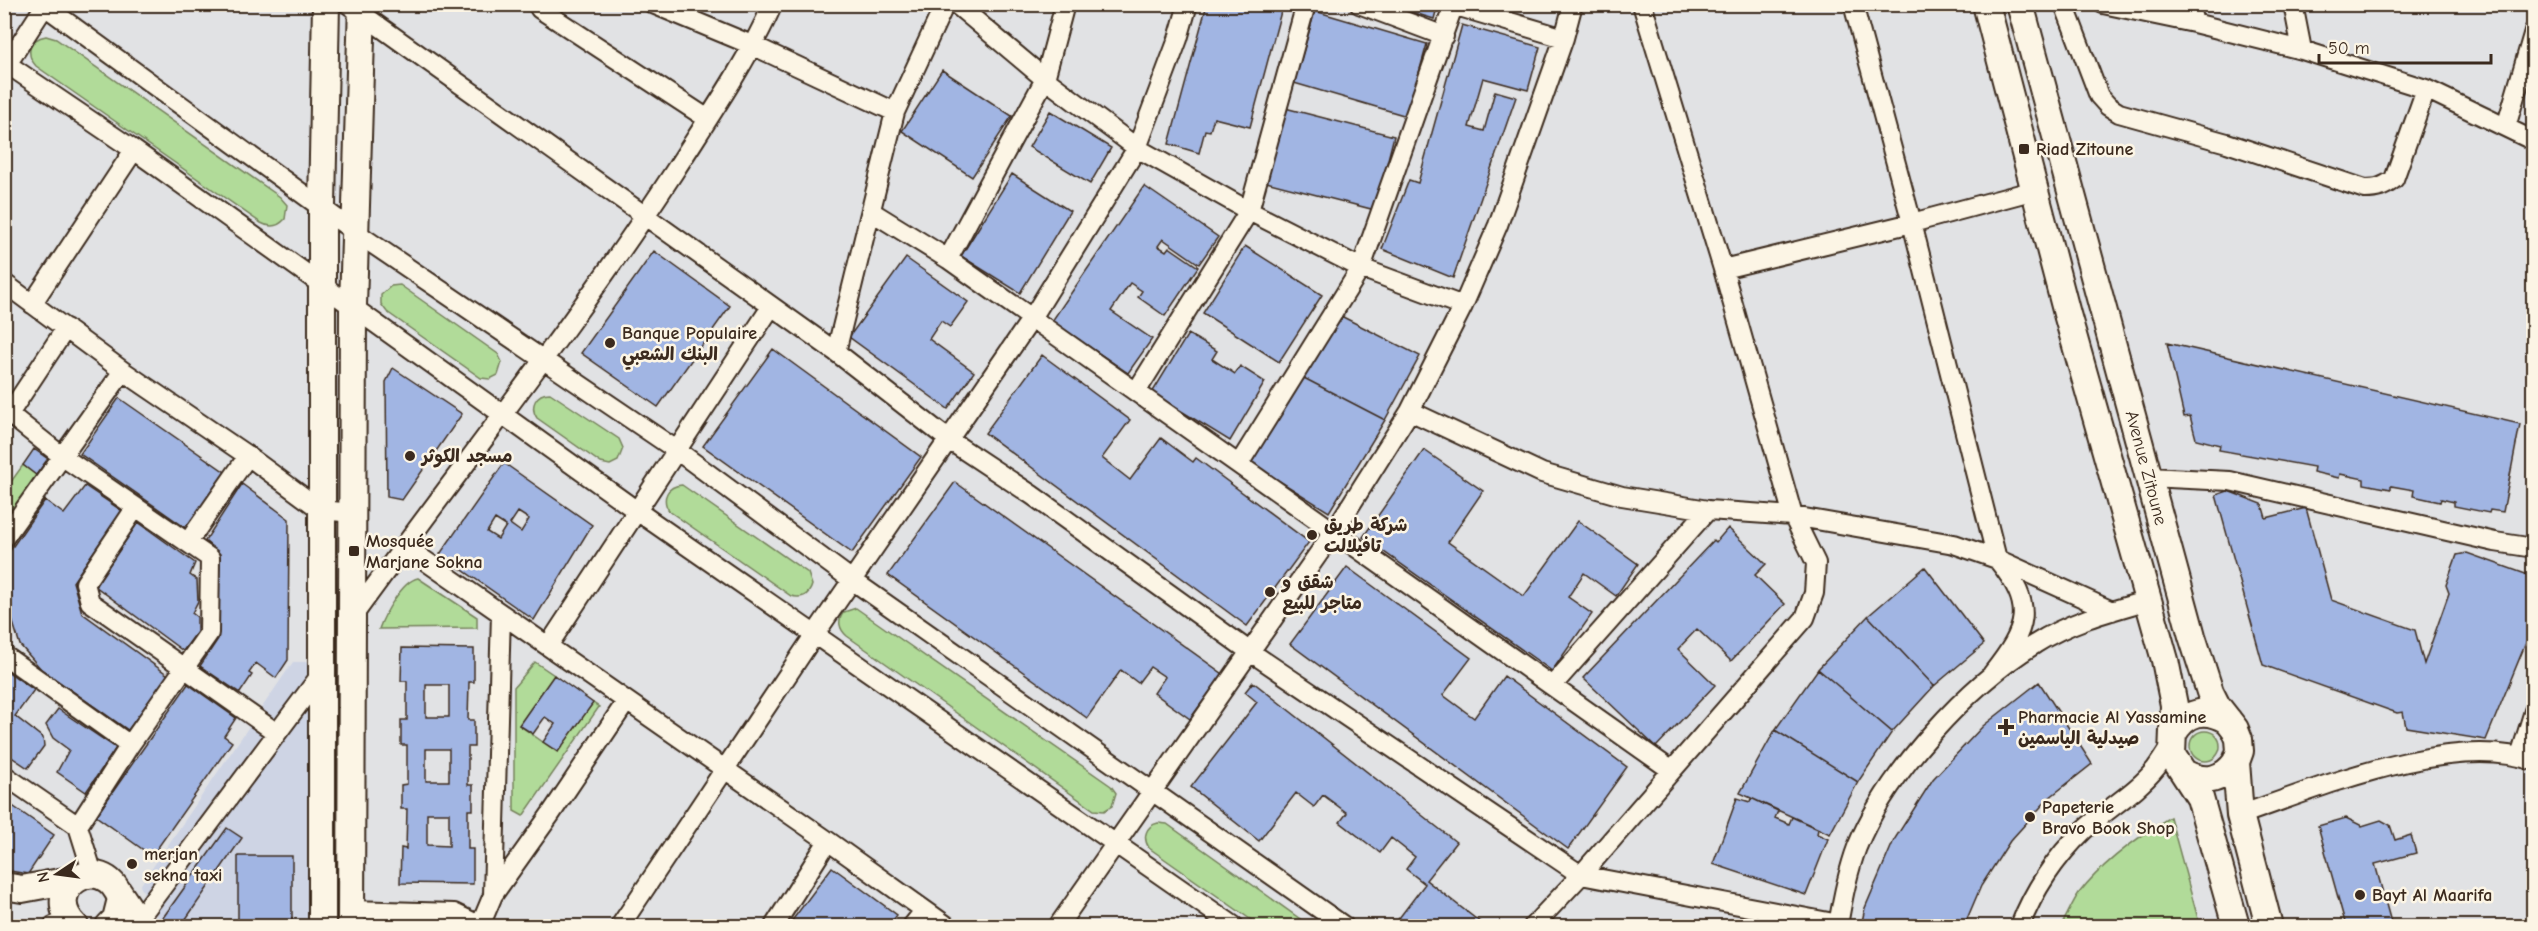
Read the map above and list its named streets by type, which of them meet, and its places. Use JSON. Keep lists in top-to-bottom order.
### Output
{
  "streets": {
    "street": ["Avenue Zitoune"]
  },
  "places": {
    "transit": ["Riad Zitoune", "Mosquée Marjane Sokna"],
    "other": [
      "Banque Populaire البنك الشعبي",
      "مسجد الكوثر",
      "شركة طريق تافيلالت",
      "شقق و متاجر للبيع",
      "Papeterie Bravo Book Shop",
      "merjan sekna taxi",
      "Bayt Al Maarifa"
    ],
    "health": ["Pharmacie Al Yassamine صيدلية الياسمين"]
  },
  "scale_bar": "50 m",
  "north": "left"
}
